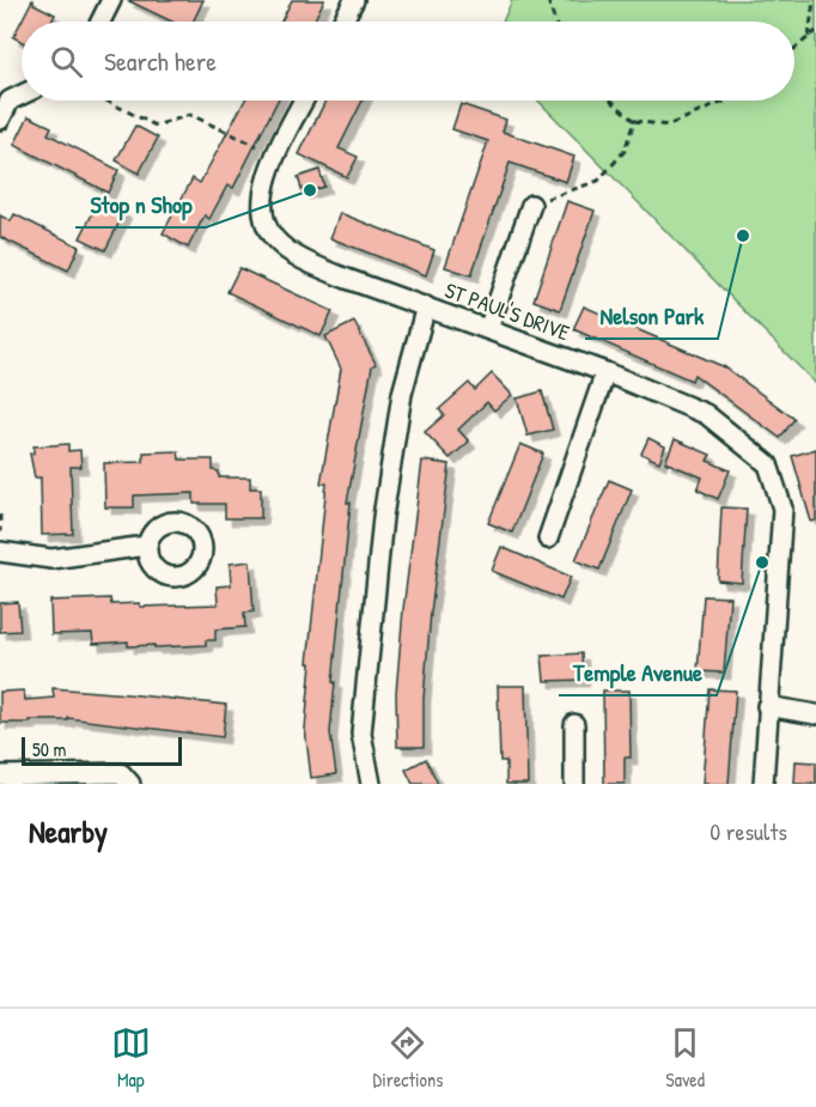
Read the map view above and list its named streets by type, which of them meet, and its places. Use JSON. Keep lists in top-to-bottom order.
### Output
{
  "streets": {
    "street": ["ST PAUL'S DRIVE"]
  },
  "places": ["Stop n Shop", "Nelson Park", "Temple Avenue"],
  "scale_bar": "50 m",
  "page": {
    "search": "Search here",
    "scale": "50 m",
    "heading": ["Nearby", "0 results"],
    "nav": ["Map", "Directions", "Saved"]
  }
}
